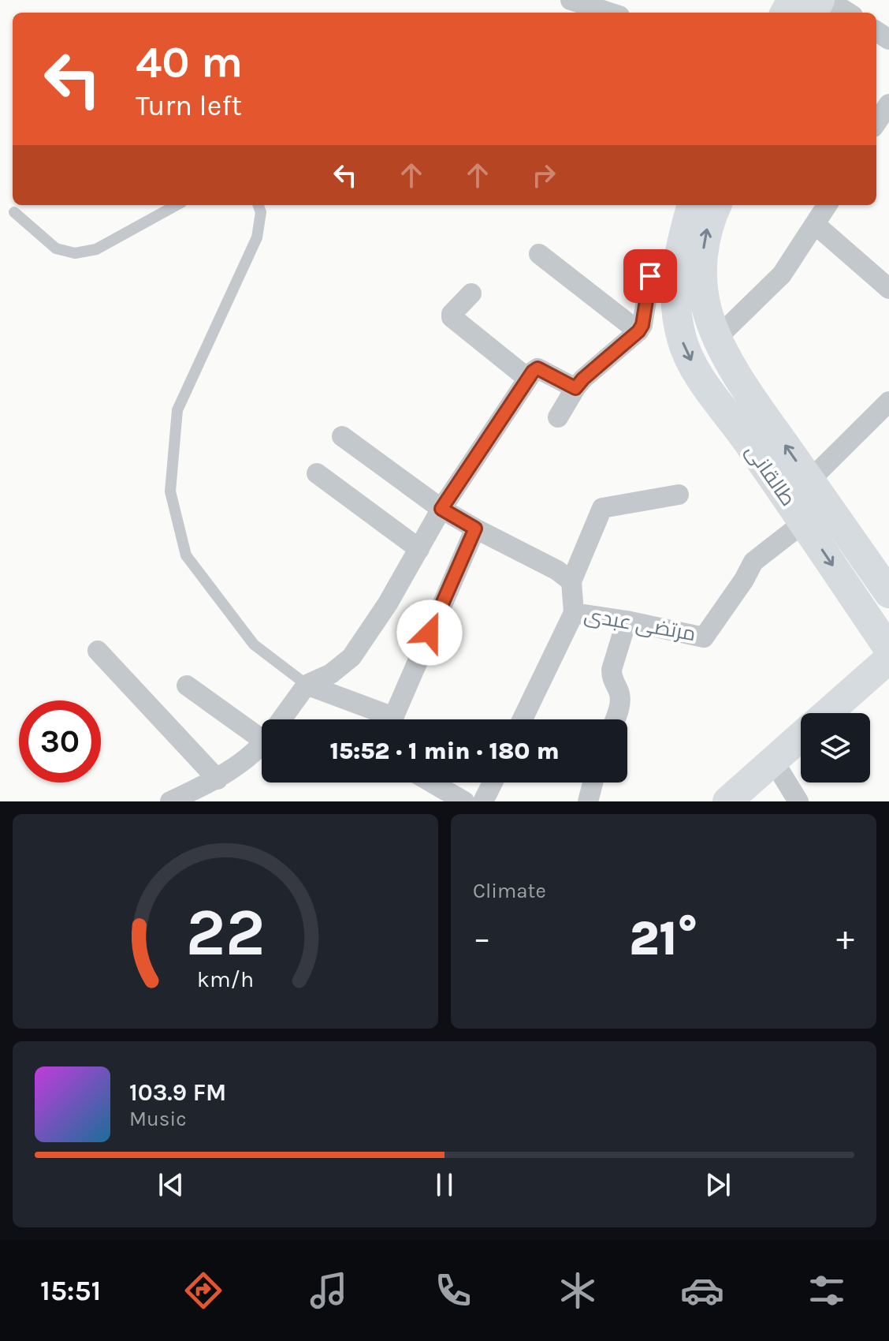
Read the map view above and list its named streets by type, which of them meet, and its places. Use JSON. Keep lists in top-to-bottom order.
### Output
{
  "streets": {
    "main road": ["طالقانی"],
    "street": ["مرتضی عبدی"]
  },
  "crossings": [
    ["طالقانی", "مرتضی عبدی"]
  ],
  "page": {
    "turn": ["40 m", "Turn left"],
    "limit": "30",
    "trip": "15:52 · 1 min · 180 m",
    "tile": "Climate",
    "heat": ["−", "21°", "+"],
    "song": ["103.9 FM", "Music"],
    "tabs": "15:51",
    "gauge": ["22", "km/h"]
  }
}
